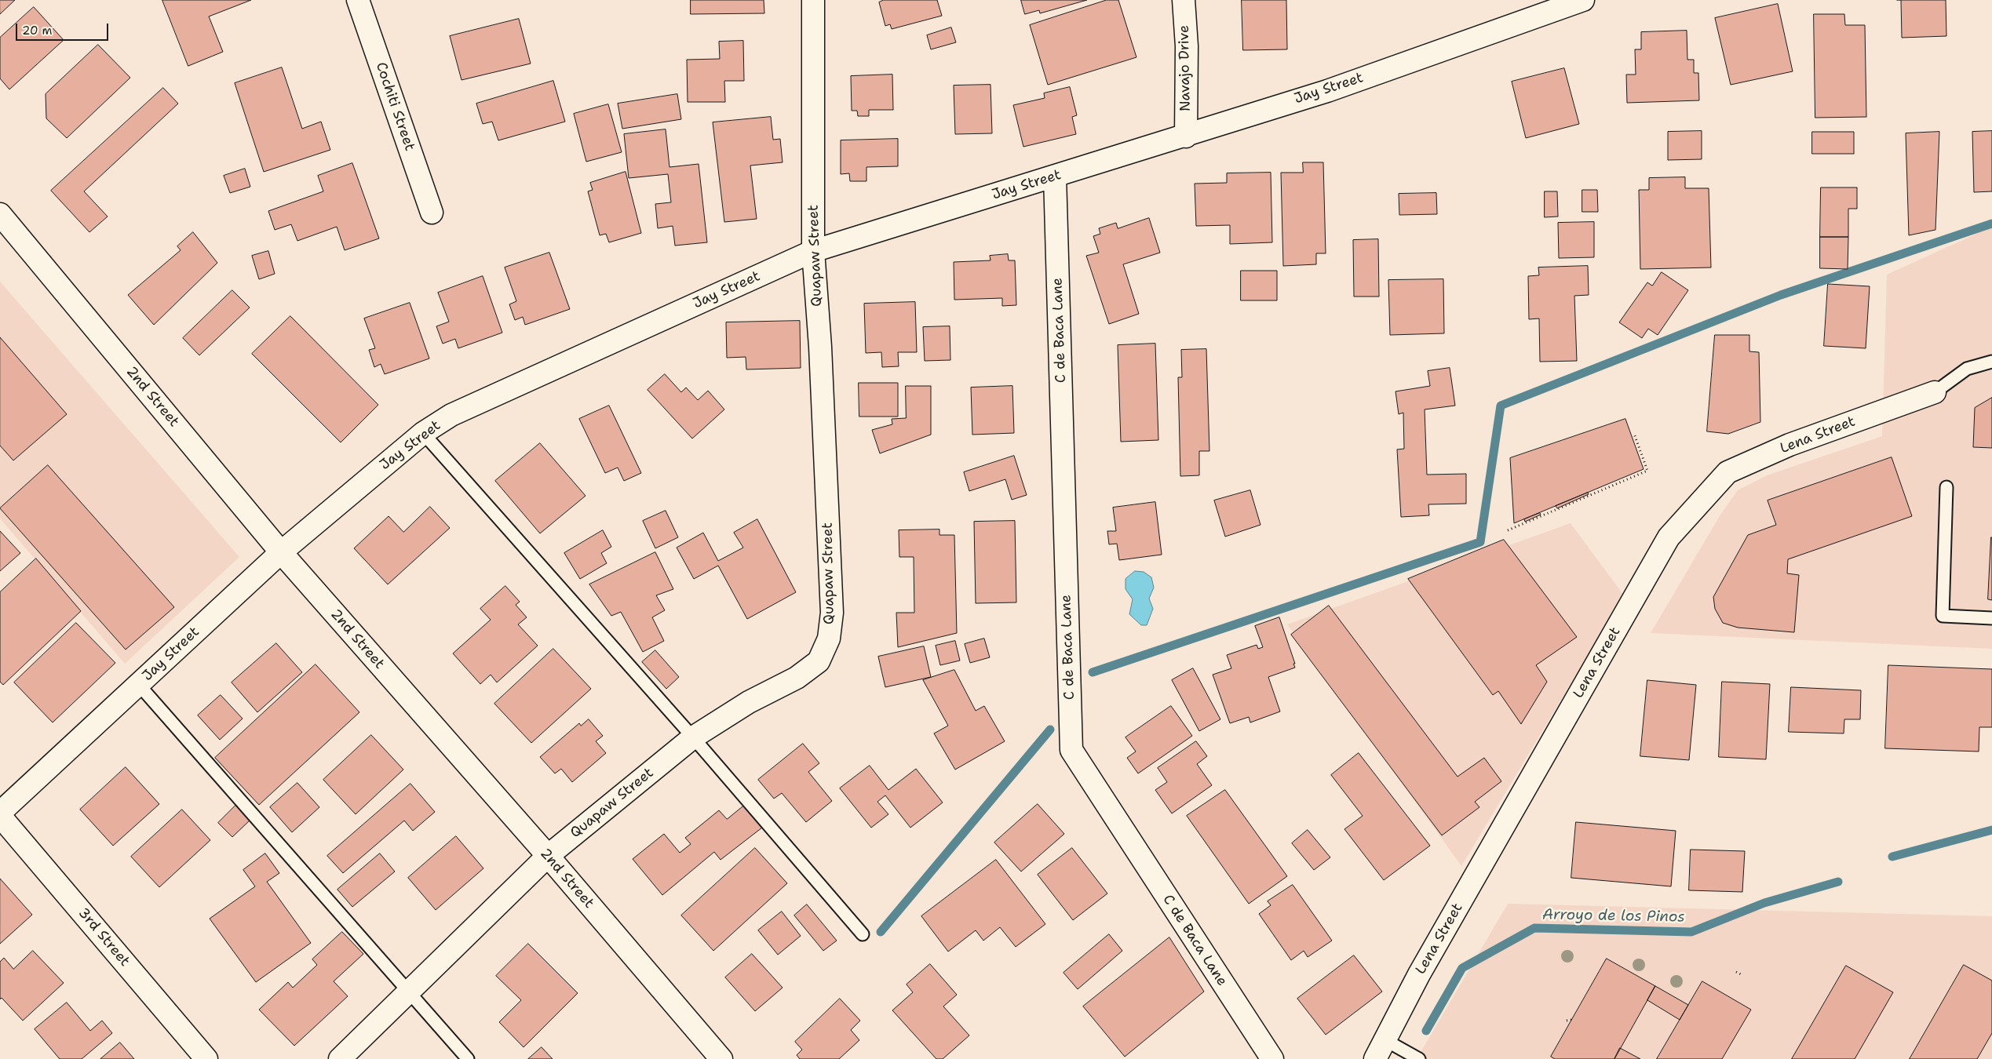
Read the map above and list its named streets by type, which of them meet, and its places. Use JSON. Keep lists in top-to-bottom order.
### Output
{
  "streets": {
    "street": [
      "Navajo Drive",
      "Jay Street",
      "Cochiti Street",
      "Quapaw Street",
      "C de Baca Lane",
      "2nd Street",
      "Lena Street",
      "3rd Street"
    ]
  },
  "crossings": [
    ["Navajo Drive", "Jay Street"],
    ["Jay Street", "Quapaw Street"],
    ["Jay Street", "C de Baca Lane"],
    ["Jay Street", "2nd Street"],
    ["Jay Street", "3rd Street"],
    ["Quapaw Street", "2nd Street"]
  ],
  "water": ["Arroyo de los Pinos"],
  "scale_bar": "20 m"
}
